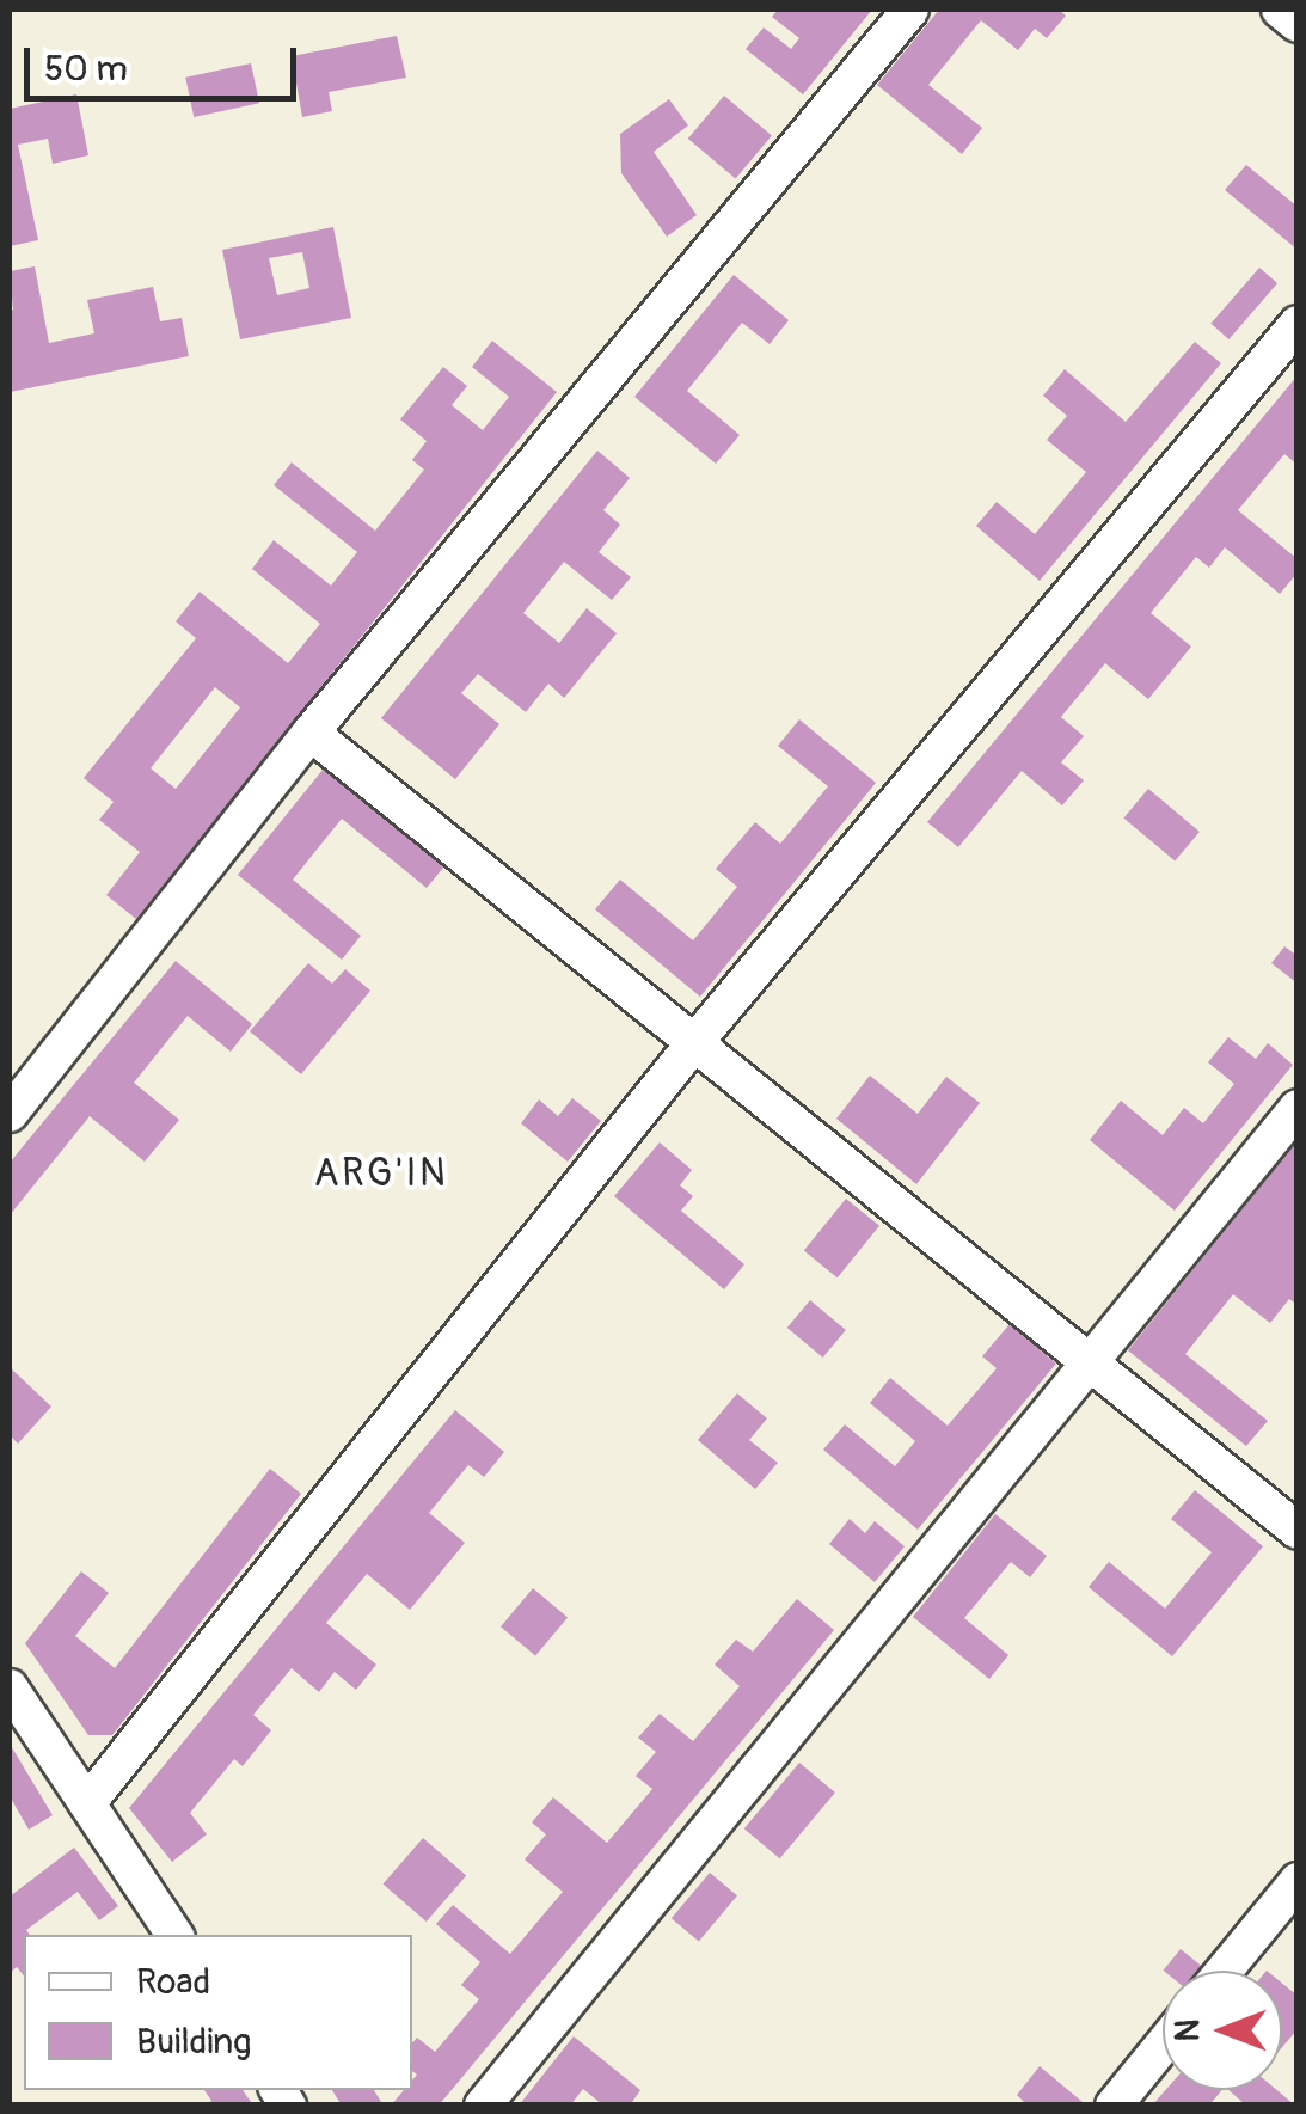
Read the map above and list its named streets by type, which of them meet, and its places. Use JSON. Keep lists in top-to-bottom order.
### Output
{
  "districts": ["ARG'IN"],
  "legend": ["Road", "Building"],
  "scale_bar": "50 m",
  "north": "left"
}
